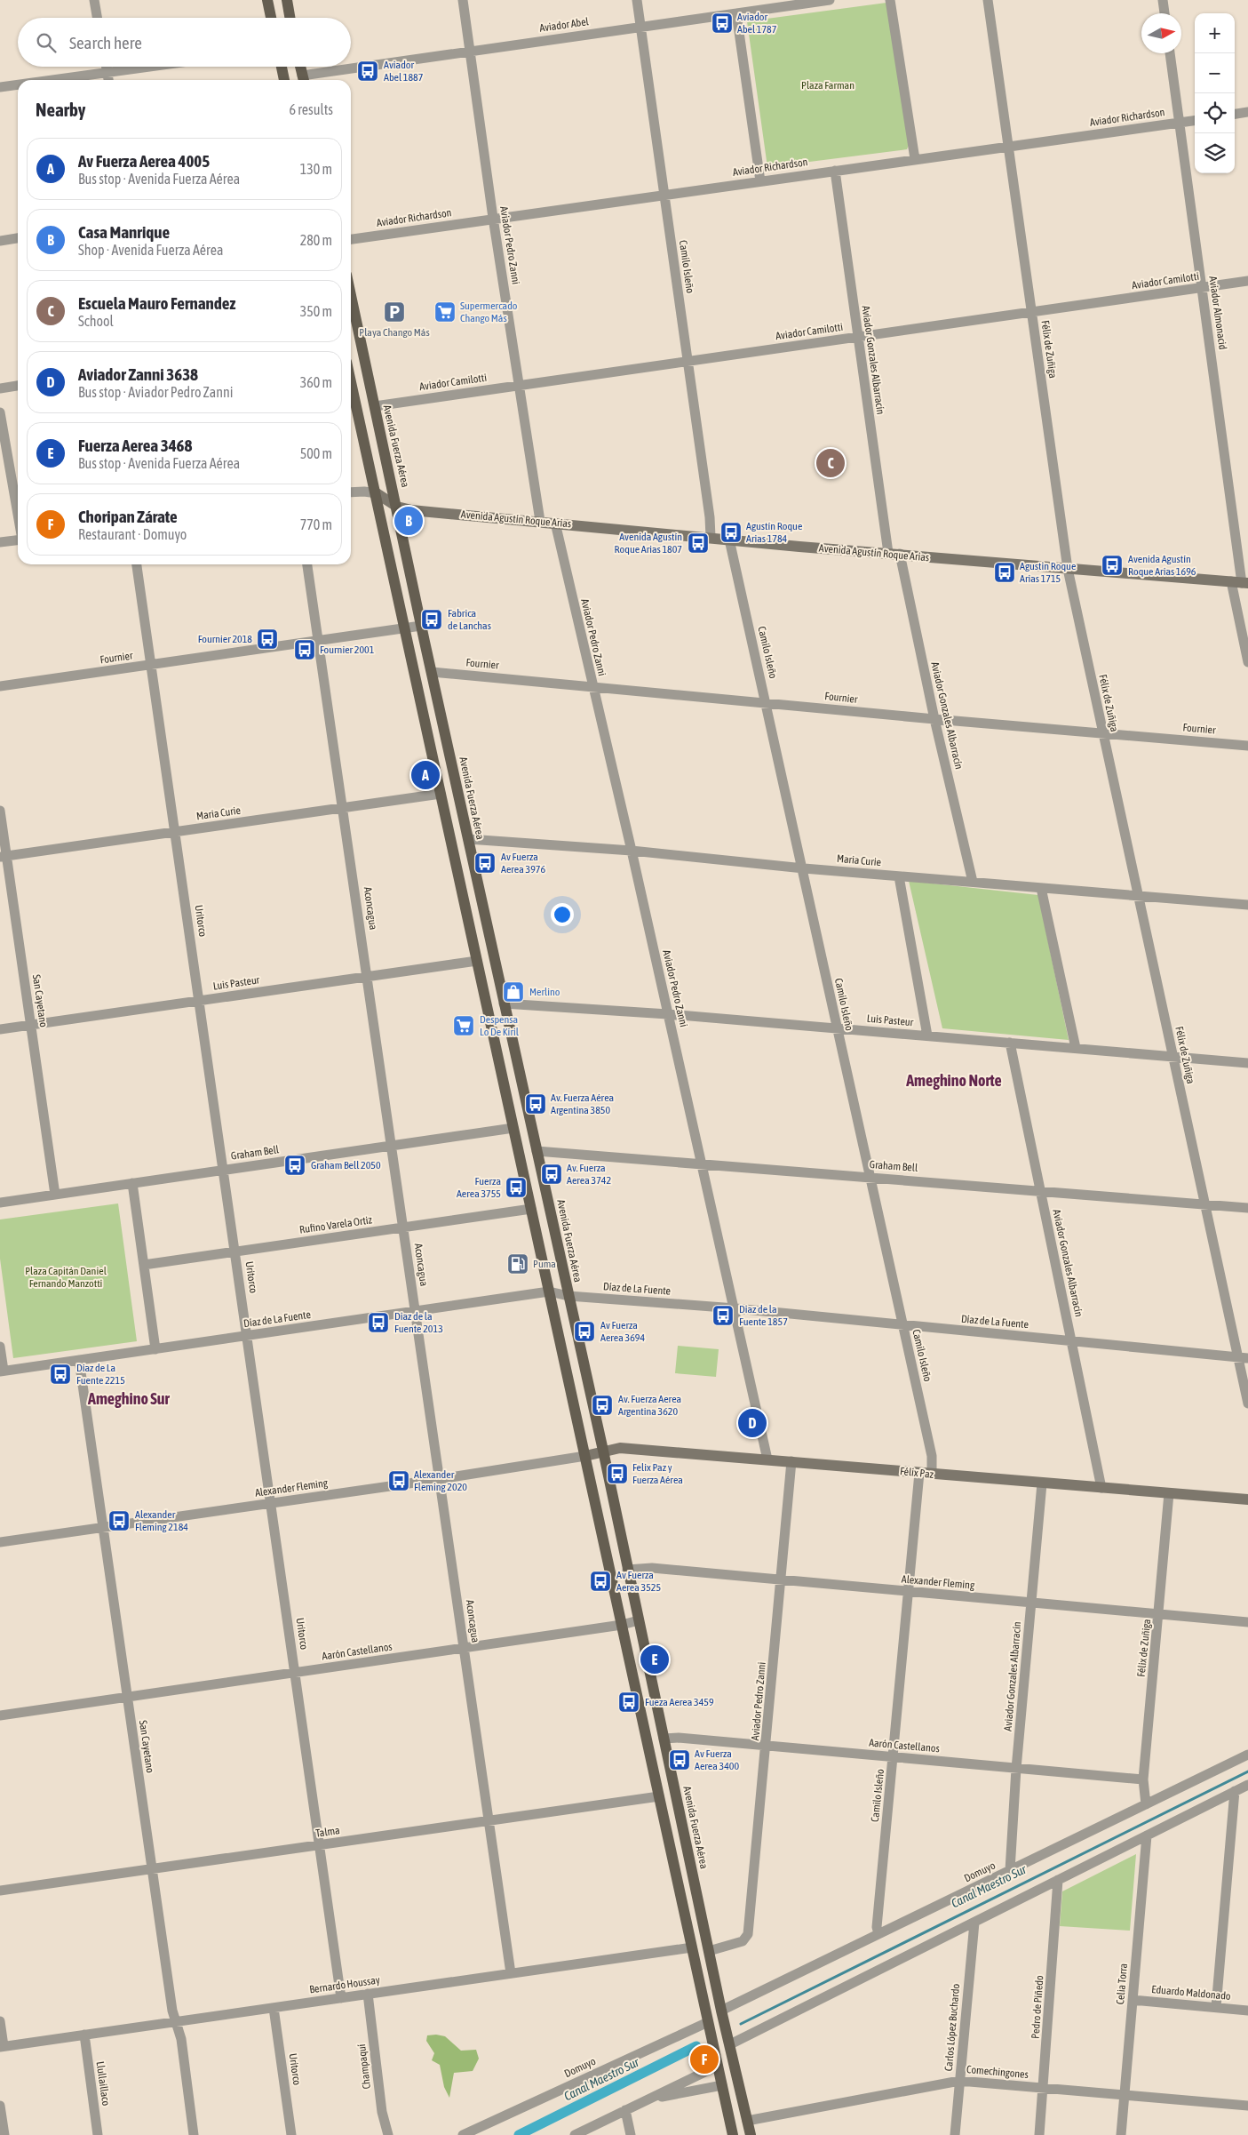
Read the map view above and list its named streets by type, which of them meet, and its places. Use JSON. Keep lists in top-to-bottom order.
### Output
{
  "streets": {
    "main road": ["Avenida Fuerza Aérea", "Avenida Agustín Roque Arias", "Félix Paz"],
    "street": [
      "Aviador Abel",
      "Aviador Richardson",
      "Aviador Pedro Zanni",
      "Camilo Isleño",
      "Aviador Camilotti",
      "Aviador Almonacid",
      "Félix de Zuñiga",
      "Aviador Gonzales Albarracín",
      "Fournier",
      "Maria Curie",
      "Aconcagua",
      "Uritorco",
      "Luis Pasteur",
      "San Cayetano",
      "Graham Bell",
      "Rufino Varela Ortiz",
      "Díaz de La Fuente",
      "Alexander Fleming",
      "Aarón Castellanos",
      "Talma",
      "Domuyo",
      "Celia Torra",
      "Bernardo Houssay",
      "Eduardo Maldonado",
      "Pedro de Piñedo",
      "Carlos López Buchardo",
      "Champaquí",
      "Comechingones",
      "Llullaillaco"
    ]
  },
  "crossings": [
    ["Aviador Abel", "Aviador Pedro Zanni"],
    ["Aviador Abel", "Camilo Isleño"],
    ["Aviador Richardson", "Aviador Pedro Zanni"],
    ["Aviador Richardson", "Camilo Isleño"],
    ["Aviador Richardson", "Aviador Almonacid"],
    ["Aviador Richardson", "Félix de Zuñiga"],
    ["Aviador Richardson", "Aviador Gonzales Albarracín"],
    ["Aviador Pedro Zanni", "Aviador Camilotti"],
    ["Aviador Pedro Zanni", "Avenida Fuerza Aérea"],
    ["Aviador Pedro Zanni", "Avenida Agustín Roque Arias"],
    ["Aviador Pedro Zanni", "Fournier"],
    ["Aviador Pedro Zanni", "Maria Curie"],
    ["Aviador Pedro Zanni", "Luis Pasteur"],
    ["Aviador Pedro Zanni", "Graham Bell"],
    ["Aviador Pedro Zanni", "Díaz de La Fuente"],
    ["Aviador Pedro Zanni", "Félix Paz"],
    ["Aviador Pedro Zanni", "Alexander Fleming"],
    ["Aviador Pedro Zanni", "Aarón Castellanos"],
    ["Camilo Isleño", "Aviador Camilotti"],
    ["Camilo Isleño", "Avenida Agustín Roque Arias"],
    ["Camilo Isleño", "Fournier"],
    ["Camilo Isleño", "Maria Curie"],
    ["Camilo Isleño", "Luis Pasteur"],
    ["Camilo Isleño", "Graham Bell"],
    ["Camilo Isleño", "Díaz de La Fuente"],
    ["Camilo Isleño", "Félix Paz"],
    ["Camilo Isleño", "Alexander Fleming"],
    ["Camilo Isleño", "Aarón Castellanos"],
    ["Camilo Isleño", "Domuyo"],
    ["Aviador Camilotti", "Aviador Almonacid"],
    ["Aviador Camilotti", "Félix de Zuñiga"],
    ["Aviador Camilotti", "Aviador Gonzales Albarracín"],
    ["Aviador Camilotti", "Avenida Fuerza Aérea"],
    ["Aviador Almonacid", "Avenida Agustín Roque Arias"],
    ["Félix de Zuñiga", "Avenida Agustín Roque Arias"],
    ["Félix de Zuñiga", "Fournier"],
    ["Félix de Zuñiga", "Maria Curie"],
    ["Félix de Zuñiga", "Luis Pasteur"],
    ["Félix de Zuñiga", "Graham Bell"],
    ["Félix de Zuñiga", "Díaz de La Fuente"],
    ["Félix de Zuñiga", "Félix Paz"],
    ["Félix de Zuñiga", "Alexander Fleming"],
    ["Félix de Zuñiga", "Aarón Castellanos"],
    ["Félix de Zuñiga", "Domuyo"],
    ["Aviador Gonzales Albarracín", "Avenida Agustín Roque Arias"],
    ["Aviador Gonzales Albarracín", "Fournier"],
    ["Aviador Gonzales Albarracín", "Maria Curie"],
    ["Aviador Gonzales Albarracín", "Luis Pasteur"],
    ["Aviador Gonzales Albarracín", "Graham Bell"],
    ["Aviador Gonzales Albarracín", "Díaz de La Fuente"],
    ["Aviador Gonzales Albarracín", "Félix Paz"],
    ["Aviador Gonzales Albarracín", "Alexander Fleming"],
    ["Aviador Gonzales Albarracín", "Aarón Castellanos"],
    ["Aviador Gonzales Albarracín", "Domuyo"],
    ["Avenida Fuerza Aérea", "Avenida Agustín Roque Arias"],
    ["Avenida Fuerza Aérea", "Fournier"],
    ["Avenida Fuerza Aérea", "Maria Curie"],
    ["Avenida Fuerza Aérea", "Luis Pasteur"],
    ["Avenida Fuerza Aérea", "Graham Bell"],
    ["Avenida Fuerza Aérea", "Díaz de La Fuente"],
    ["Avenida Fuerza Aérea", "Félix Paz"],
    ["Avenida Fuerza Aérea", "Alexander Fleming"],
    ["Avenida Fuerza Aérea", "Aarón Castellanos"],
    ["Avenida Fuerza Aérea", "Domuyo"],
    ["Avenida Fuerza Aérea", "Comechingones"],
    ["Fournier", "Aconcagua"],
    ["Fournier", "Uritorco"],
    ["Maria Curie", "Aconcagua"],
    ["Maria Curie", "Uritorco"],
    ["Maria Curie", "San Cayetano"],
    ["Aconcagua", "Luis Pasteur"],
    ["Aconcagua", "Graham Bell"],
    ["Aconcagua", "Rufino Varela Ortiz"],
    ["Aconcagua", "Díaz de La Fuente"],
    ["Aconcagua", "Alexander Fleming"],
    ["Aconcagua", "Aarón Castellanos"],
    ["Aconcagua", "Talma"],
    ["Aconcagua", "Bernardo Houssay"],
    ["Uritorco", "Luis Pasteur"],
    ["Uritorco", "Graham Bell"],
    ["Uritorco", "Rufino Varela Ortiz"],
    ["Uritorco", "Díaz de La Fuente"],
    ["Uritorco", "Alexander Fleming"],
    ["Uritorco", "Aarón Castellanos"],
    ["Uritorco", "Talma"],
    ["Uritorco", "Bernardo Houssay"],
    ["Luis Pasteur", "San Cayetano"],
    ["San Cayetano", "Graham Bell"],
    ["San Cayetano", "Díaz de La Fuente"],
    ["San Cayetano", "Alexander Fleming"],
    ["San Cayetano", "Aarón Castellanos"],
    ["San Cayetano", "Talma"],
    ["San Cayetano", "Bernardo Houssay"],
    ["Félix Paz", "Alexander Fleming"],
    ["Celia Torra", "Eduardo Maldonado"],
    ["Celia Torra", "Comechingones"],
    ["Bernardo Houssay", "Champaquí"],
    ["Bernardo Houssay", "Llullaillaco"],
    ["Pedro de Piñedo", "Comechingones"],
    ["Carlos López Buchardo", "Comechingones"]
  ],
  "districts": ["Ameghino Norte", "Ameghino Sur"],
  "water": ["Canal Maestro Sur"],
  "parks": ["Plaza Farman", "Plaza Capitán Daniel Fernando Manzotti"],
  "places": {
    "bus stop": [
      "Aviador Abel 1787",
      "Aviador Abel 1887",
      "Agustín Roque Arias 1784",
      "Avenida Agustín Roque Arias 1807",
      "Avenida Agustín Roque Arias 1696",
      "Agustin Roque Arias 1715",
      "Fabrica de Lanchas",
      "Fournier 2018",
      "Fournier 2001",
      "Av Fuerza Aerea 3976",
      "Av. Fuerza Aérea Argentina 3850",
      "Graham Bell 2050",
      "Av. Fuerza Aerea 3742",
      "Fuerza Aerea 3755",
      "Diaz de la Fuente 1857",
      "Diaz de la Fuente 2013",
      "Av Fuerza Aerea 3694",
      "Díaz de La Fuente 2215",
      "Av. Fuerza Aerea Argentina 3620",
      "Felix Paz y Fuerza Aérea",
      "Alexander Fleming 2020",
      "Alexander Fleming 2184",
      "Av Fuerza Aerea 3525",
      "Fueza Aerea 3459",
      "Av Fuerza Aerea 3400"
    ],
    "parking": ["Playa Chango Más"],
    "supermarket": ["Supermercado Chango Más", "Despensa Lo De Kiril"],
    "shop": ["Merlino"],
    "fuel station": ["Puma"]
  },
  "north": "right",
  "page": {
    "map_buttons": ["+", "−"],
    "search": "Search here",
    "heading": ["Nearby", "6 results"],
    "list": [
      {
        "mark": "A",
        "name": "Av Fuerza Aerea 4005",
        "note": "Bus stop · Avenida Fuerza Aérea",
        "value": "130 m"
      },
      {
        "mark": "B",
        "name": "Casa Manrique",
        "note": "Shop · Avenida Fuerza Aérea",
        "value": "280 m"
      },
      {
        "mark": "C",
        "name": "Escuela Mauro Fernandez",
        "note": "School",
        "value": "350 m"
      },
      {
        "mark": "D",
        "name": "Aviador Zanni 3638",
        "note": "Bus stop · Aviador Pedro Zanni",
        "value": "360 m"
      },
      {
        "mark": "E",
        "name": "Fuerza Aerea 3468",
        "note": "Bus stop · Avenida Fuerza Aérea",
        "value": "500 m"
      },
      {
        "mark": "F",
        "name": "Choripan Zárate",
        "note": "Restaurant · Domuyo",
        "value": "770 m"
      }
    ],
    "pins": [
      "C",
      "B",
      "A",
      "D",
      "E",
      "F"
    ]
  }
}
